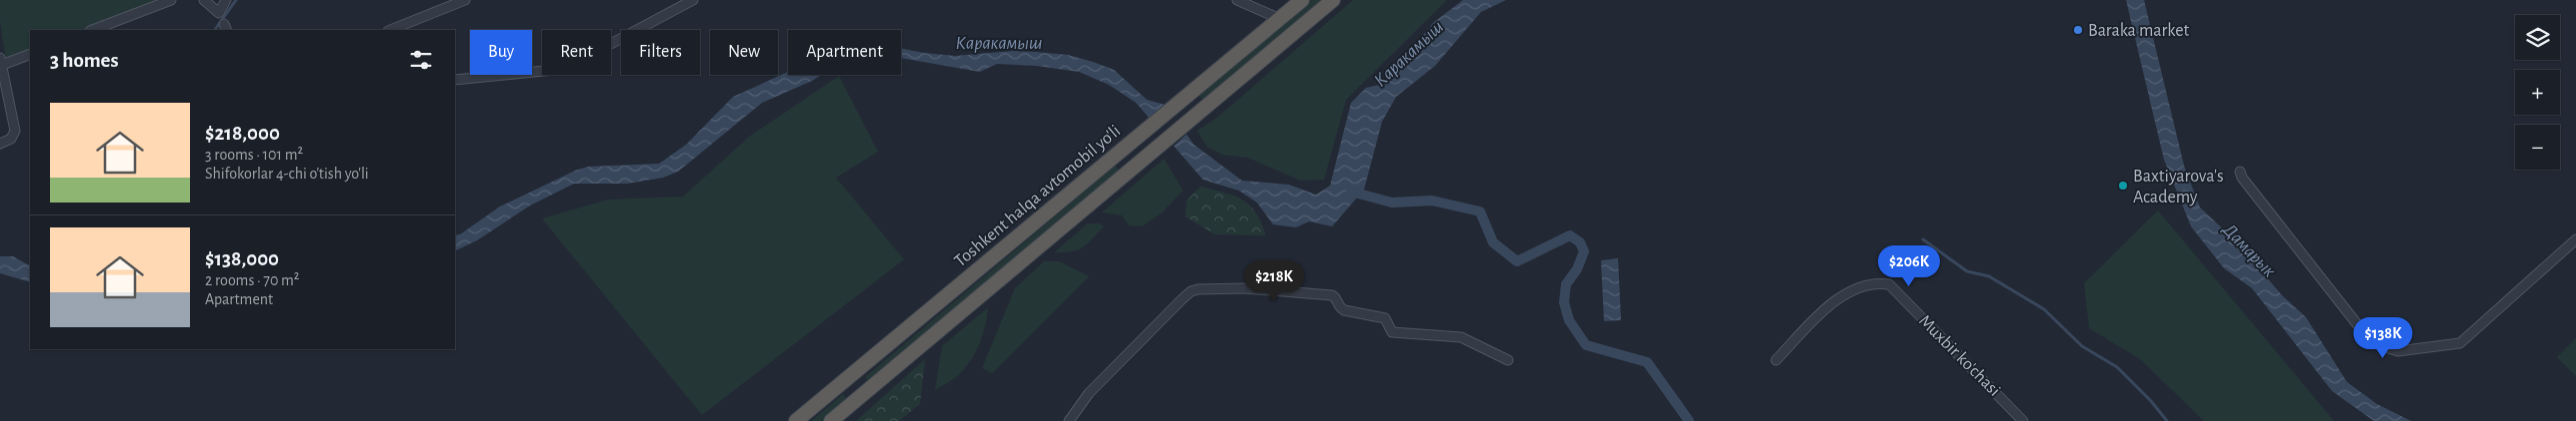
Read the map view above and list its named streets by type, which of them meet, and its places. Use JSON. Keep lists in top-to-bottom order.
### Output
{
  "streets": {
    "highway": ["Toshkent halqa avtomobil yo'li"],
    "street": ["Muxbir ko'chasi"]
  },
  "water": ["Каракамыш", "Дамарык"],
  "places": ["Baraka market", "Baxtiyarova's Academy"],
  "page": {
    "map_buttons": ["+", "−"],
    "chip": [
      "Buy",
      "Rent",
      "Filters",
      "New",
      "Apartment"
    ],
    "heading": "3 homes",
    "list": [
      {
        "name": "$218,000",
        "note": "3 rooms · 101 m² · Shifokorlar 4-chi o'tish yo'li"
      },
      {
        "name": "$138,000",
        "note": "2 rooms · 70 m² · Apartment"
      }
    ],
    "price": ["$206K", "$218K", "$138K"]
  }
}
